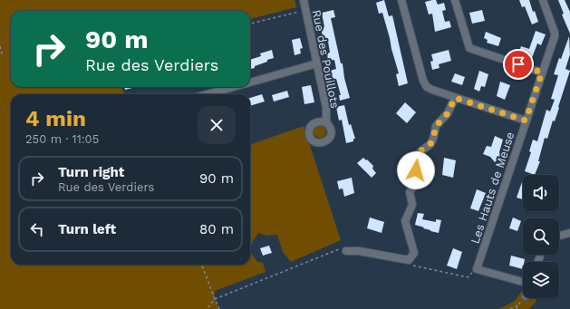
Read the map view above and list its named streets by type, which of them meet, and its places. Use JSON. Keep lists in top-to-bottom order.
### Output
{
  "streets": {
    "street": ["Rue des Pouillots", "Les Hauts de Meuse"]
  },
  "page": {
    "turn": ["90 m", "Rue des Verdiers"],
    "heading": ["4 min", "250 m · 11:05"],
    "list": [
      {
        "name": "Turn right",
        "note": "Rue des Verdiers",
        "value": "90 m"
      },
      {
        "name": "Turn left",
        "value": "80 m"
      }
    ]
  }
}
